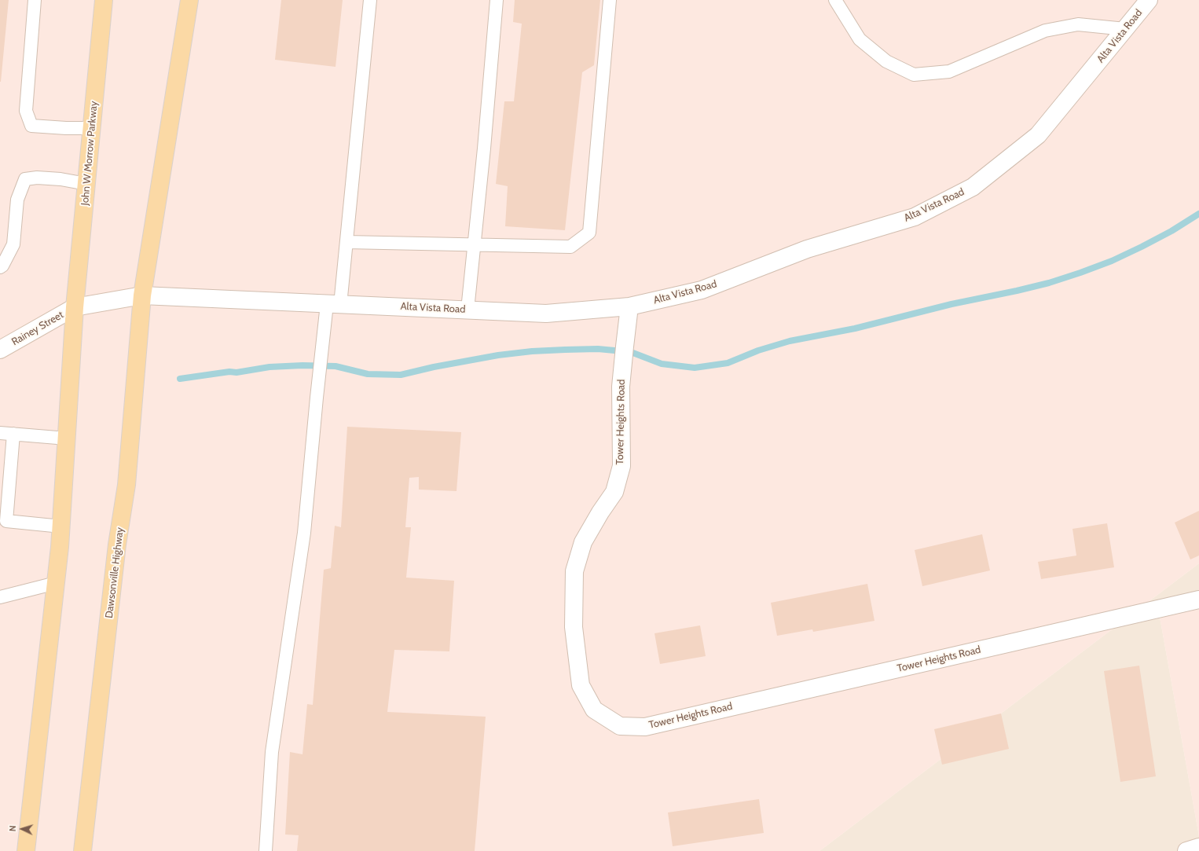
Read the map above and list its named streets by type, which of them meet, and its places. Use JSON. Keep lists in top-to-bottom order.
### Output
{
  "streets": {
    "main road": ["John W Morrow Parkway", "Dawsonville Highway"],
    "street": ["Alta Vista Road", "Rainey Street", "Tower Heights Road"]
  },
  "crossings": [
    ["Alta Vista Road", "Rainey Street"],
    ["Alta Vista Road", "Tower Heights Road"],
    ["Alta Vista Road", "Dawsonville Highway"],
    ["John W Morrow Parkway", "Rainey Street"],
    ["Rainey Street", "Dawsonville Highway"]
  ],
  "north": "left"
}
